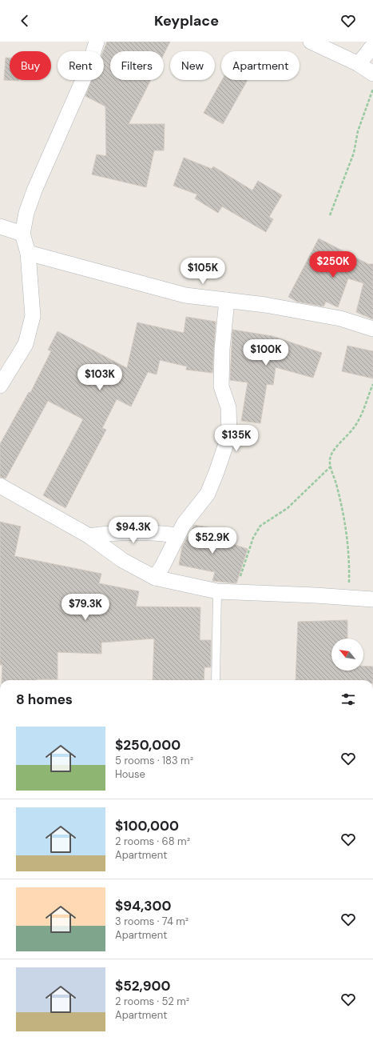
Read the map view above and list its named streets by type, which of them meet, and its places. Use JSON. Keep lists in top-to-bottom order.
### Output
{
  "north": "top left",
  "page": {
    "header": "Keyplace",
    "chip": [
      "Buy",
      "Rent",
      "Filters",
      "New",
      "Apartment"
    ],
    "price": [
      "$250K",
      "$105K",
      "$100K",
      "$103K",
      "$135K",
      "$94.3K",
      "$52.9K",
      "$79.3K"
    ],
    "heading": "8 homes",
    "list": [
      {
        "name": "$250,000",
        "note": "5 rooms · 183 m² · House"
      },
      {
        "name": "$100,000",
        "note": "2 rooms · 68 m² · Apartment"
      },
      {
        "name": "$94,300",
        "note": "3 rooms · 74 m² · Apartment"
      },
      {
        "name": "$52,900",
        "note": "2 rooms · 52 m² · Apartment"
      }
    ]
  }
}
